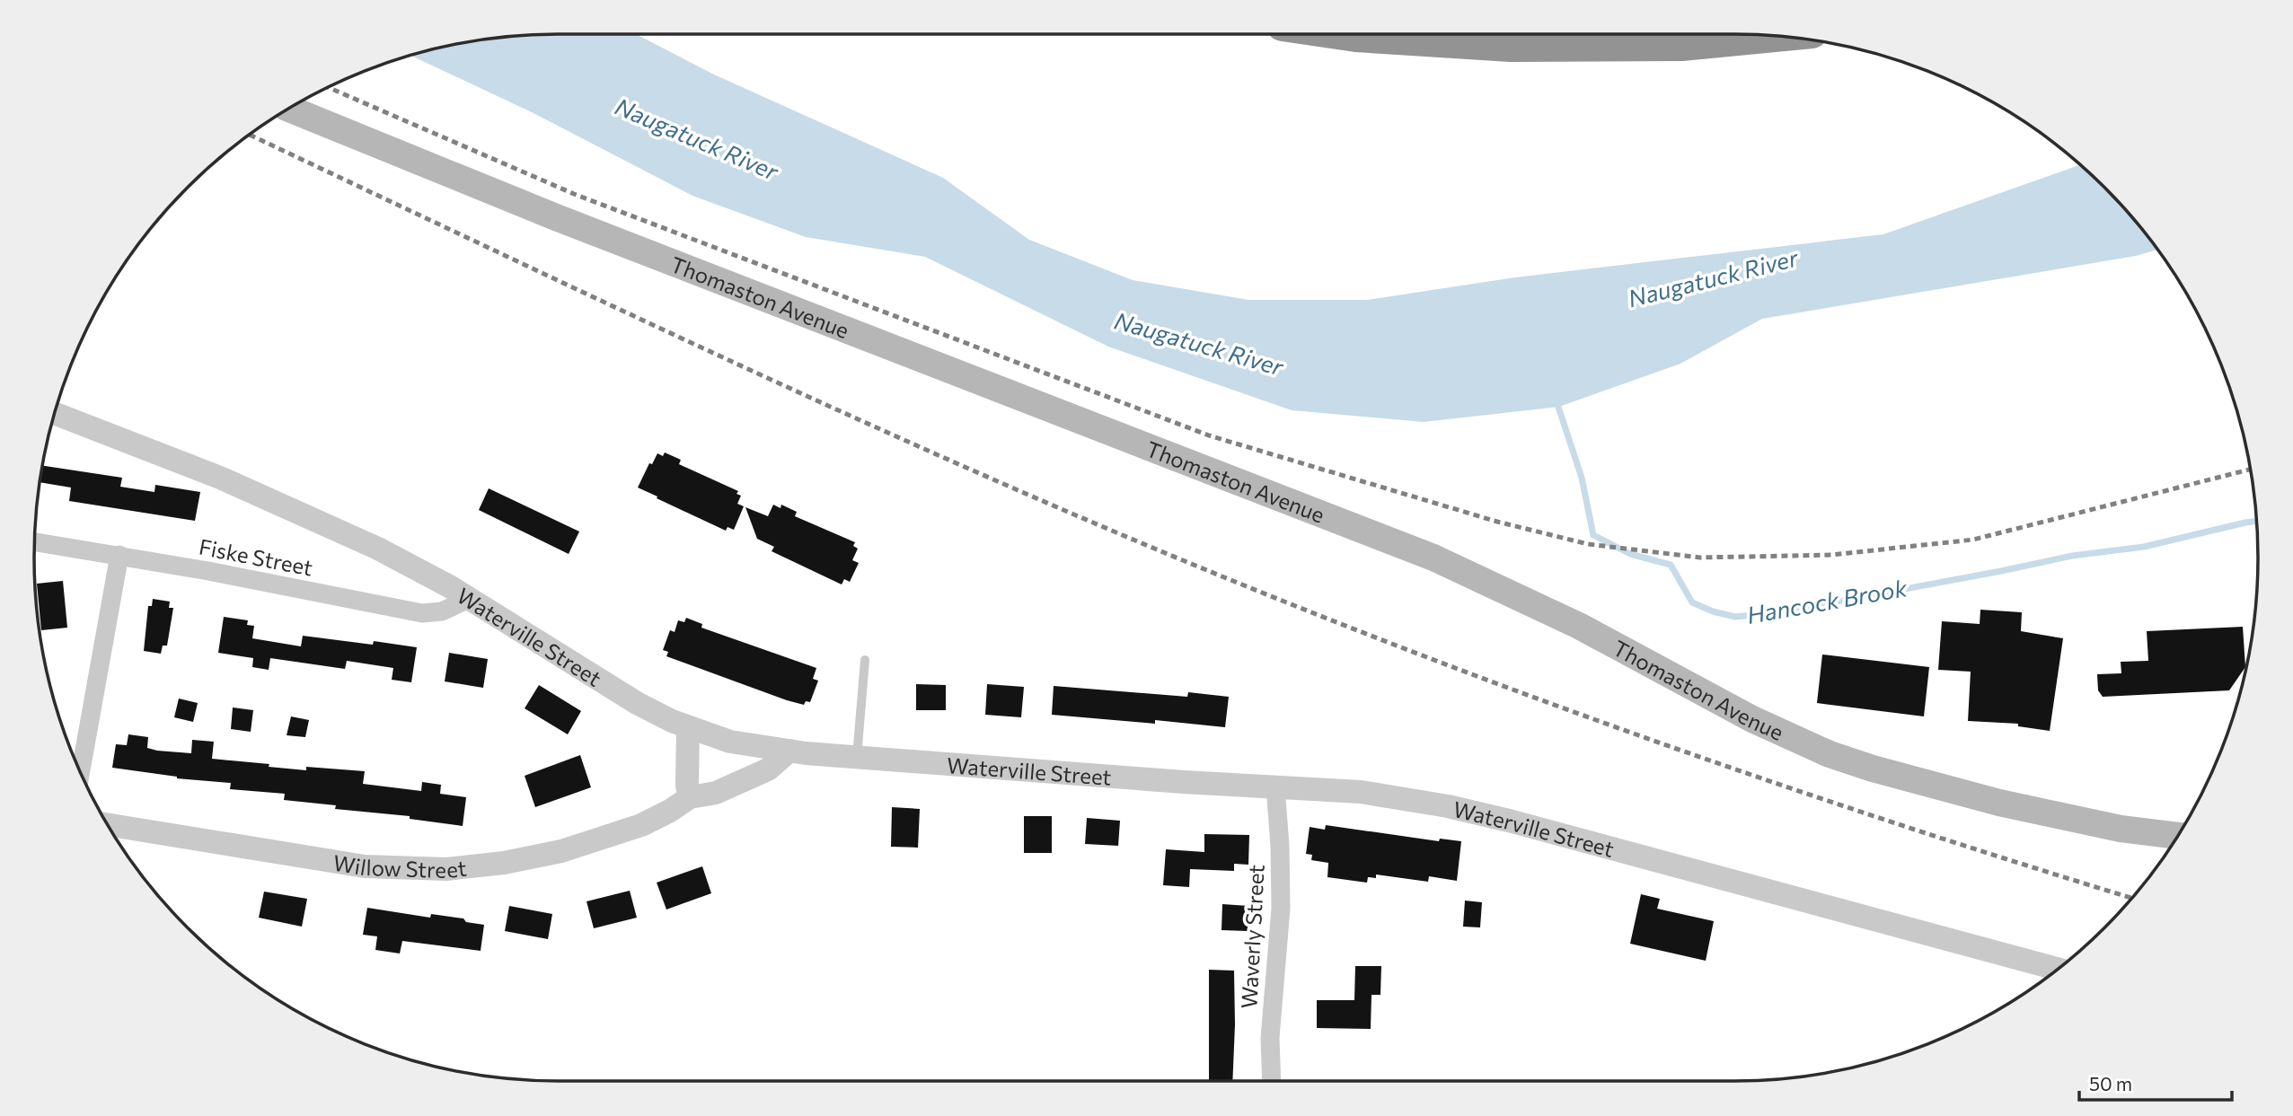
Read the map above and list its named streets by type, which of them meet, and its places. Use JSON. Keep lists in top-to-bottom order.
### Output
{
  "streets": {
    "main road": ["Thomaston Avenue"],
    "street": [
      "Fiske Street",
      "Waterville Street",
      "Willow Street",
      "Waverly Street"
    ]
  },
  "crossings": [
    ["Fiske Street", "Waterville Street"],
    ["Waterville Street", "Willow Street"],
    ["Waterville Street", "Waverly Street"]
  ],
  "water": ["Naugatuck River", "Hancock Brook"],
  "scale_bar": "50 m"
}
